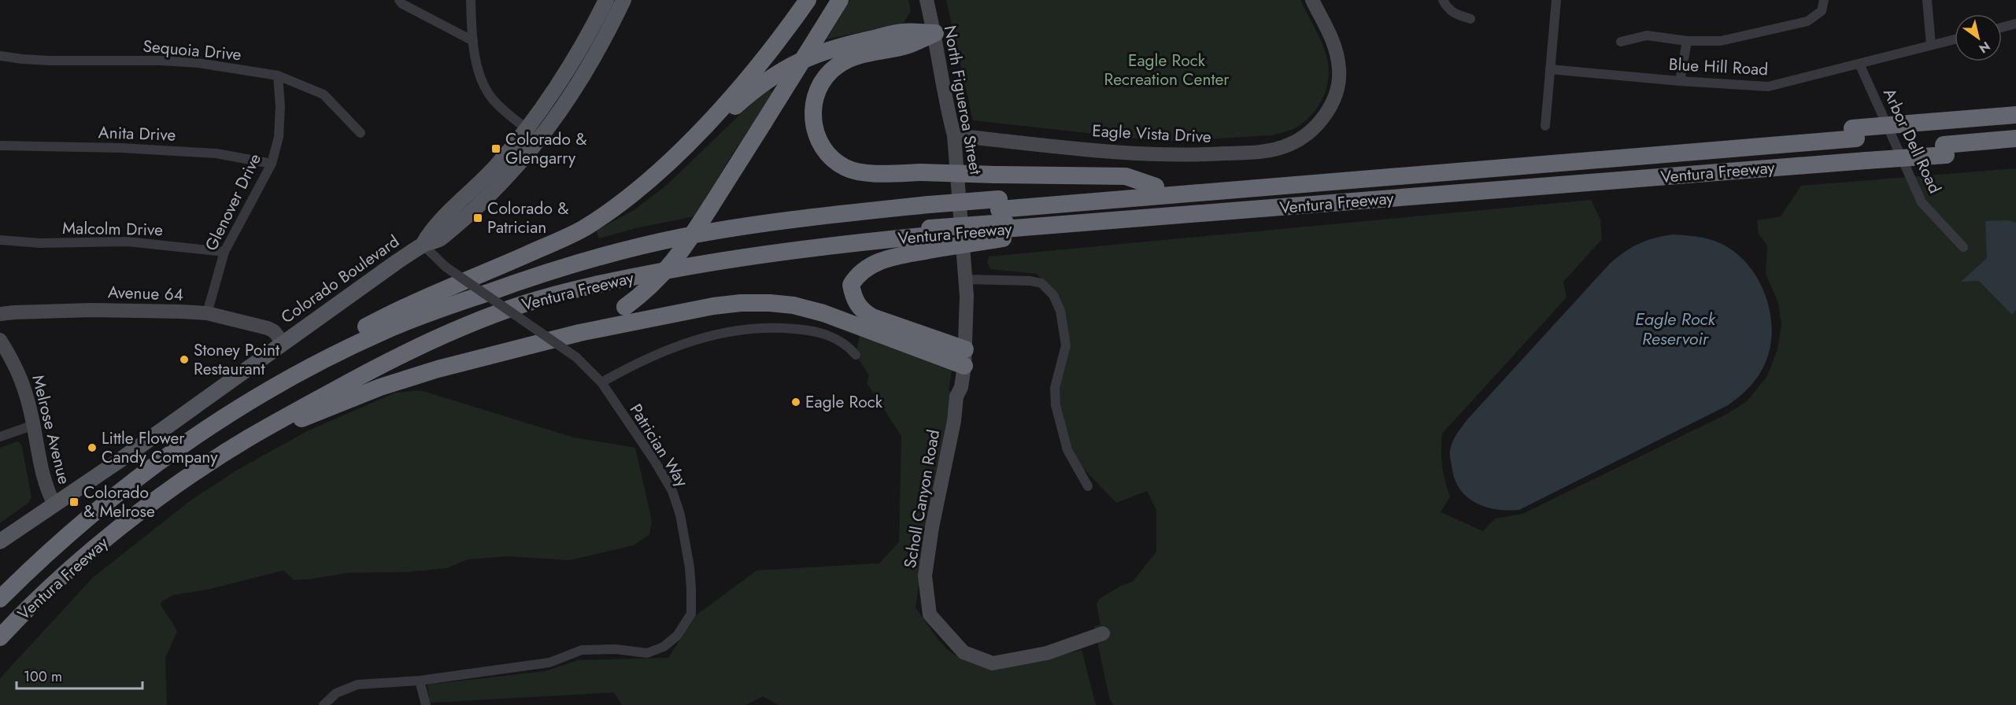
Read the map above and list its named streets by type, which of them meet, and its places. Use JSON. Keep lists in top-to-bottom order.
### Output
{
  "streets": {
    "highway": ["Ventura Freeway"],
    "main road": ["Colorado Boulevard"],
    "street": [
      "Sequoia Drive",
      "Blue Hill Road",
      "North Figueroa Street",
      "Anita Drive",
      "Eagle Vista Drive",
      "Arbor Dell Road",
      "Glenover Drive",
      "Malcolm Drive",
      "Avenue 64",
      "Melrose Avenue",
      "Patrician Way",
      "Scholl Canyon Road"
    ]
  },
  "crossings": [
    ["Sequoia Drive", "Glenover Drive"],
    ["Blue Hill Road", "Arbor Dell Road"],
    ["North Figueroa Street", "Eagle Vista Drive"],
    ["North Figueroa Street", "Scholl Canyon Road"],
    ["Anita Drive", "Glenover Drive"],
    ["Glenover Drive", "Malcolm Drive"],
    ["Glenover Drive", "Avenue 64"],
    ["Colorado Boulevard", "Avenue 64"],
    ["Colorado Boulevard", "Melrose Avenue"],
    ["Colorado Boulevard", "Patrician Way"]
  ],
  "water": ["Eagle Rock Reservoir"],
  "parks": ["Eagle Rock Recreation Center"],
  "places": {
    "transit": ["Colorado & Glengarry", "Colorado & Patrician", "Colorado & Melrose"],
    "other": ["Stoney Point Restaurant", "Eagle Rock", "Little Flower Candy Company"]
  },
  "scale_bar": "100 m",
  "north": "bottom right"
}
